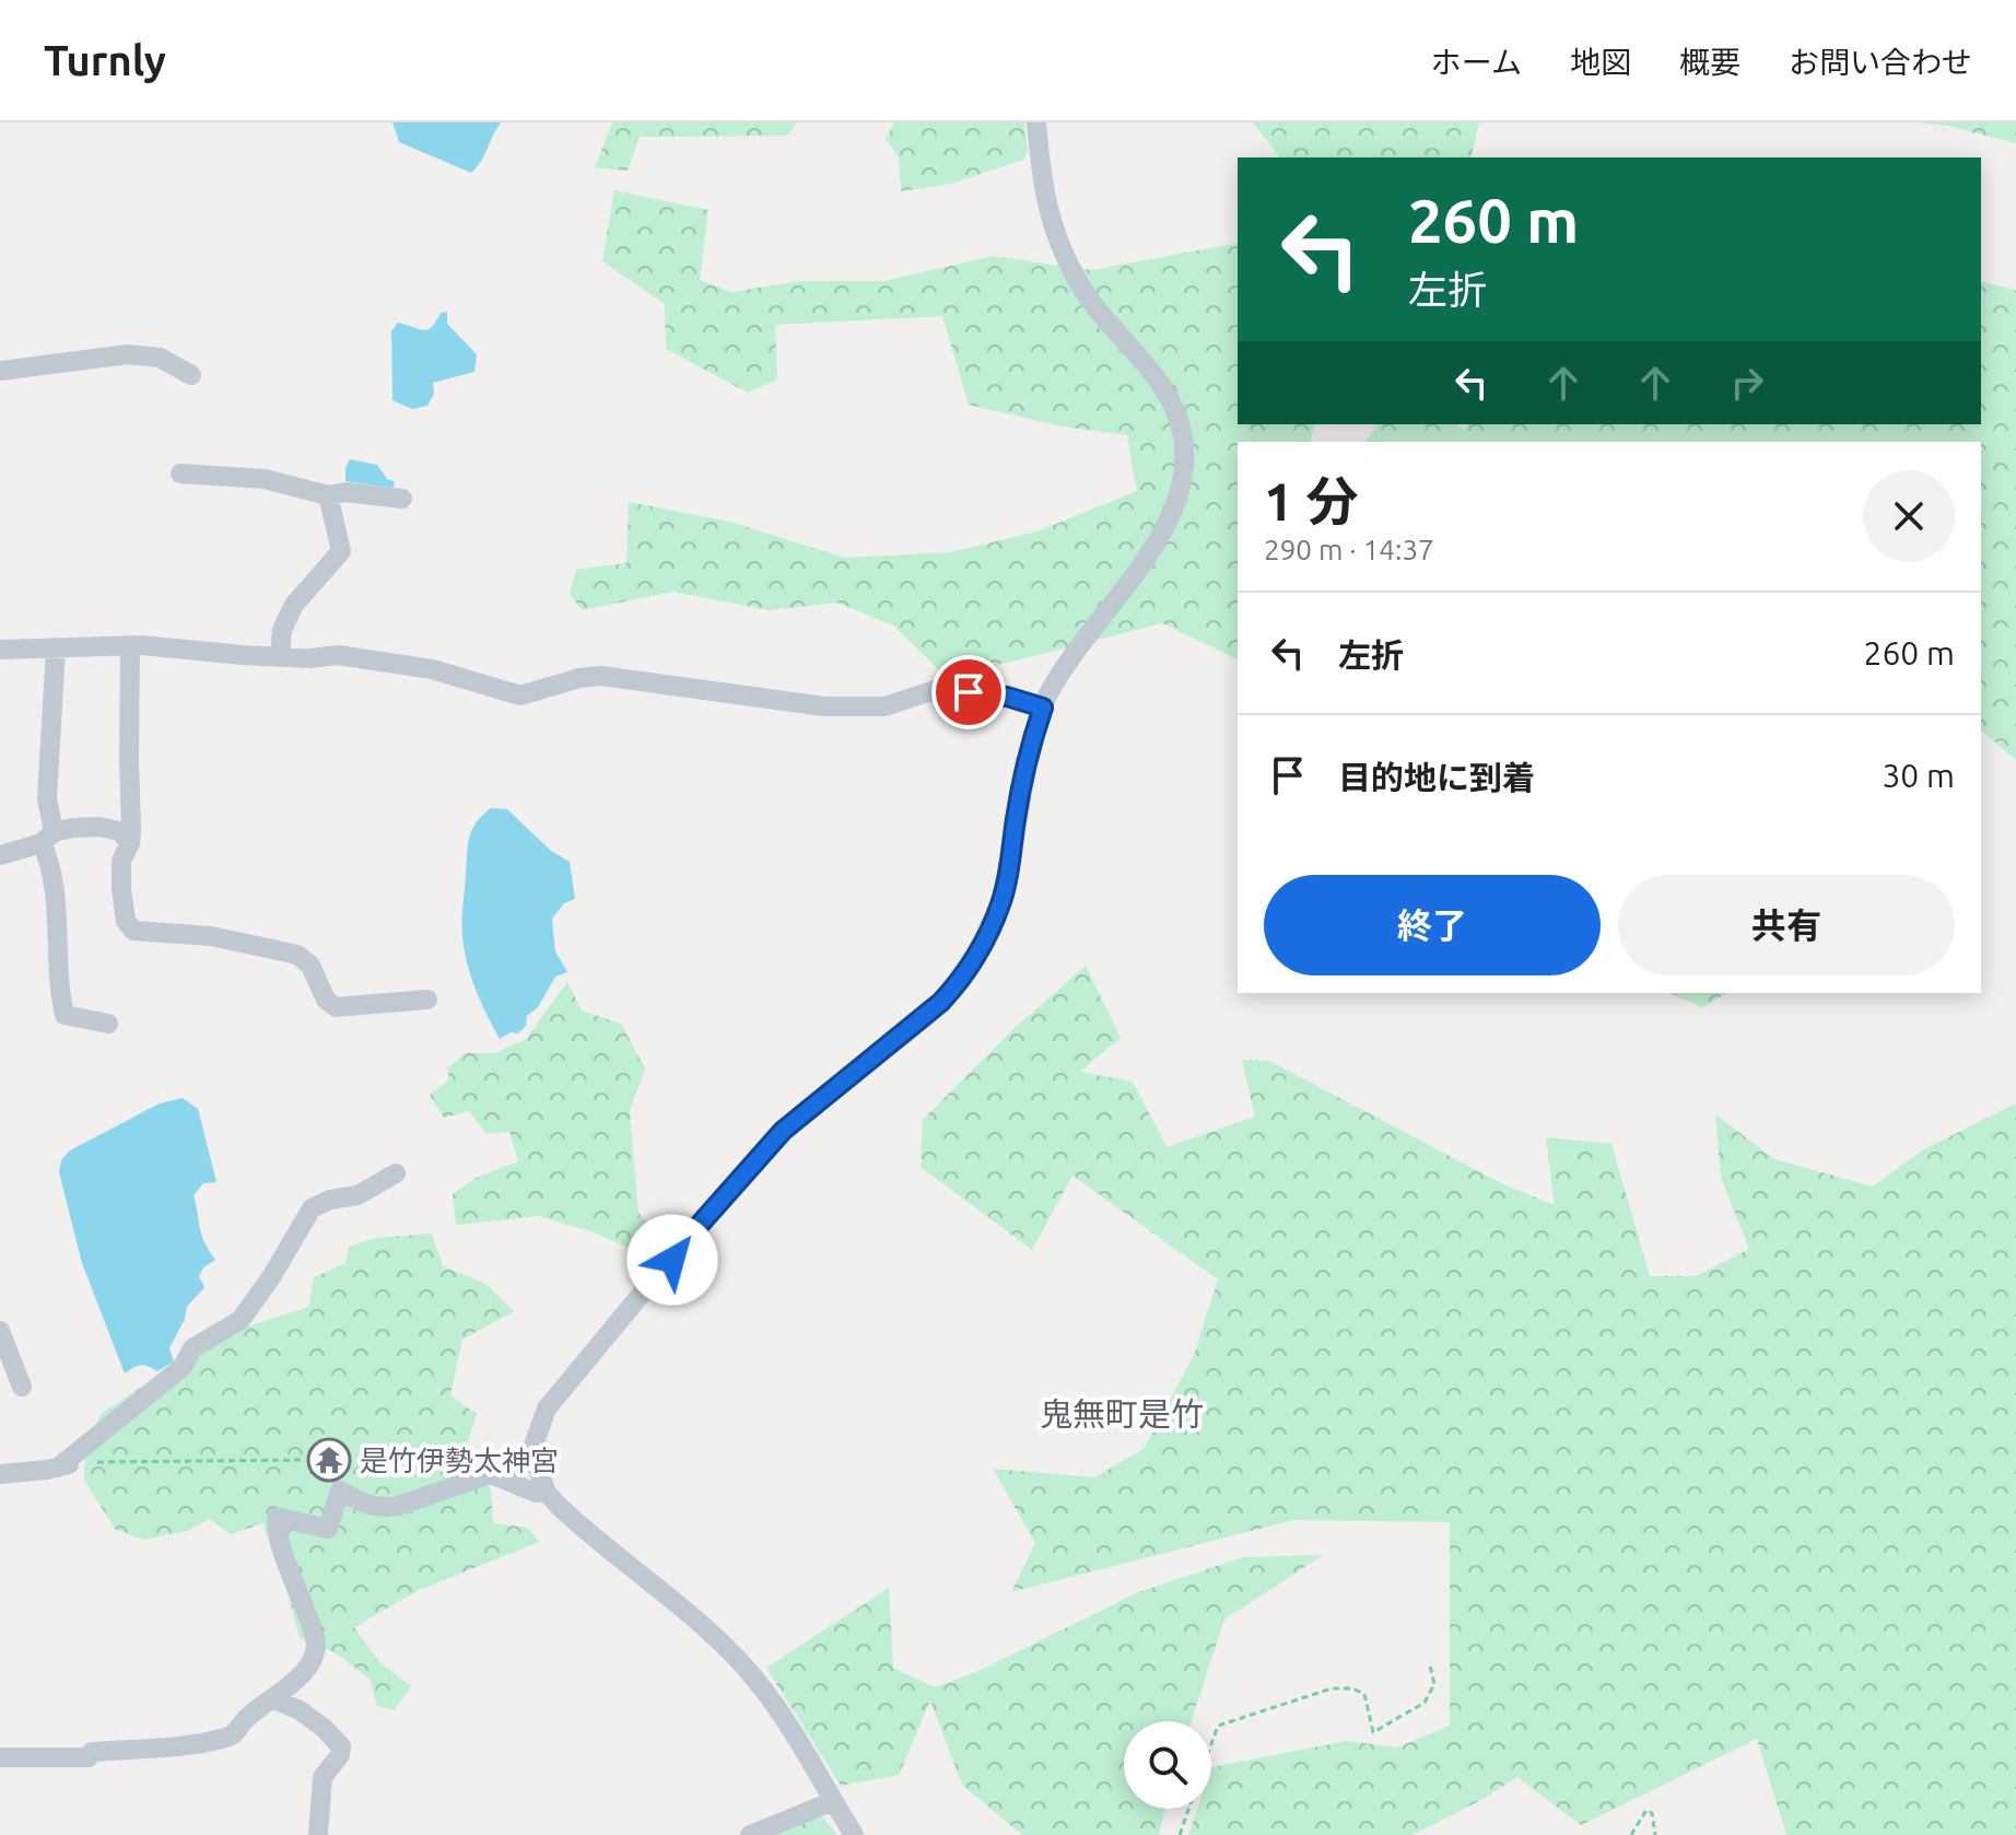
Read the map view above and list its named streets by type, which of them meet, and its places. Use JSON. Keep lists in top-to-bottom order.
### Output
{
  "districts": ["鬼無町是竹"],
  "places": {
    "temple": ["是竹伊勢太神宮"]
  },
  "page": {
    "header": "Turnly",
    "nav": [
      "ホーム",
      "地図",
      "概要",
      "お問い合わせ"
    ],
    "turn": ["260 m", "左折"],
    "heading": ["1 分", "290 m · 14:37"],
    "list": [
      {
        "name": "左折",
        "value": "260 m"
      },
      {
        "name": "目的地に到着",
        "value": "30 m"
      }
    ],
    "buttons": ["終了", "共有"]
  }
}
